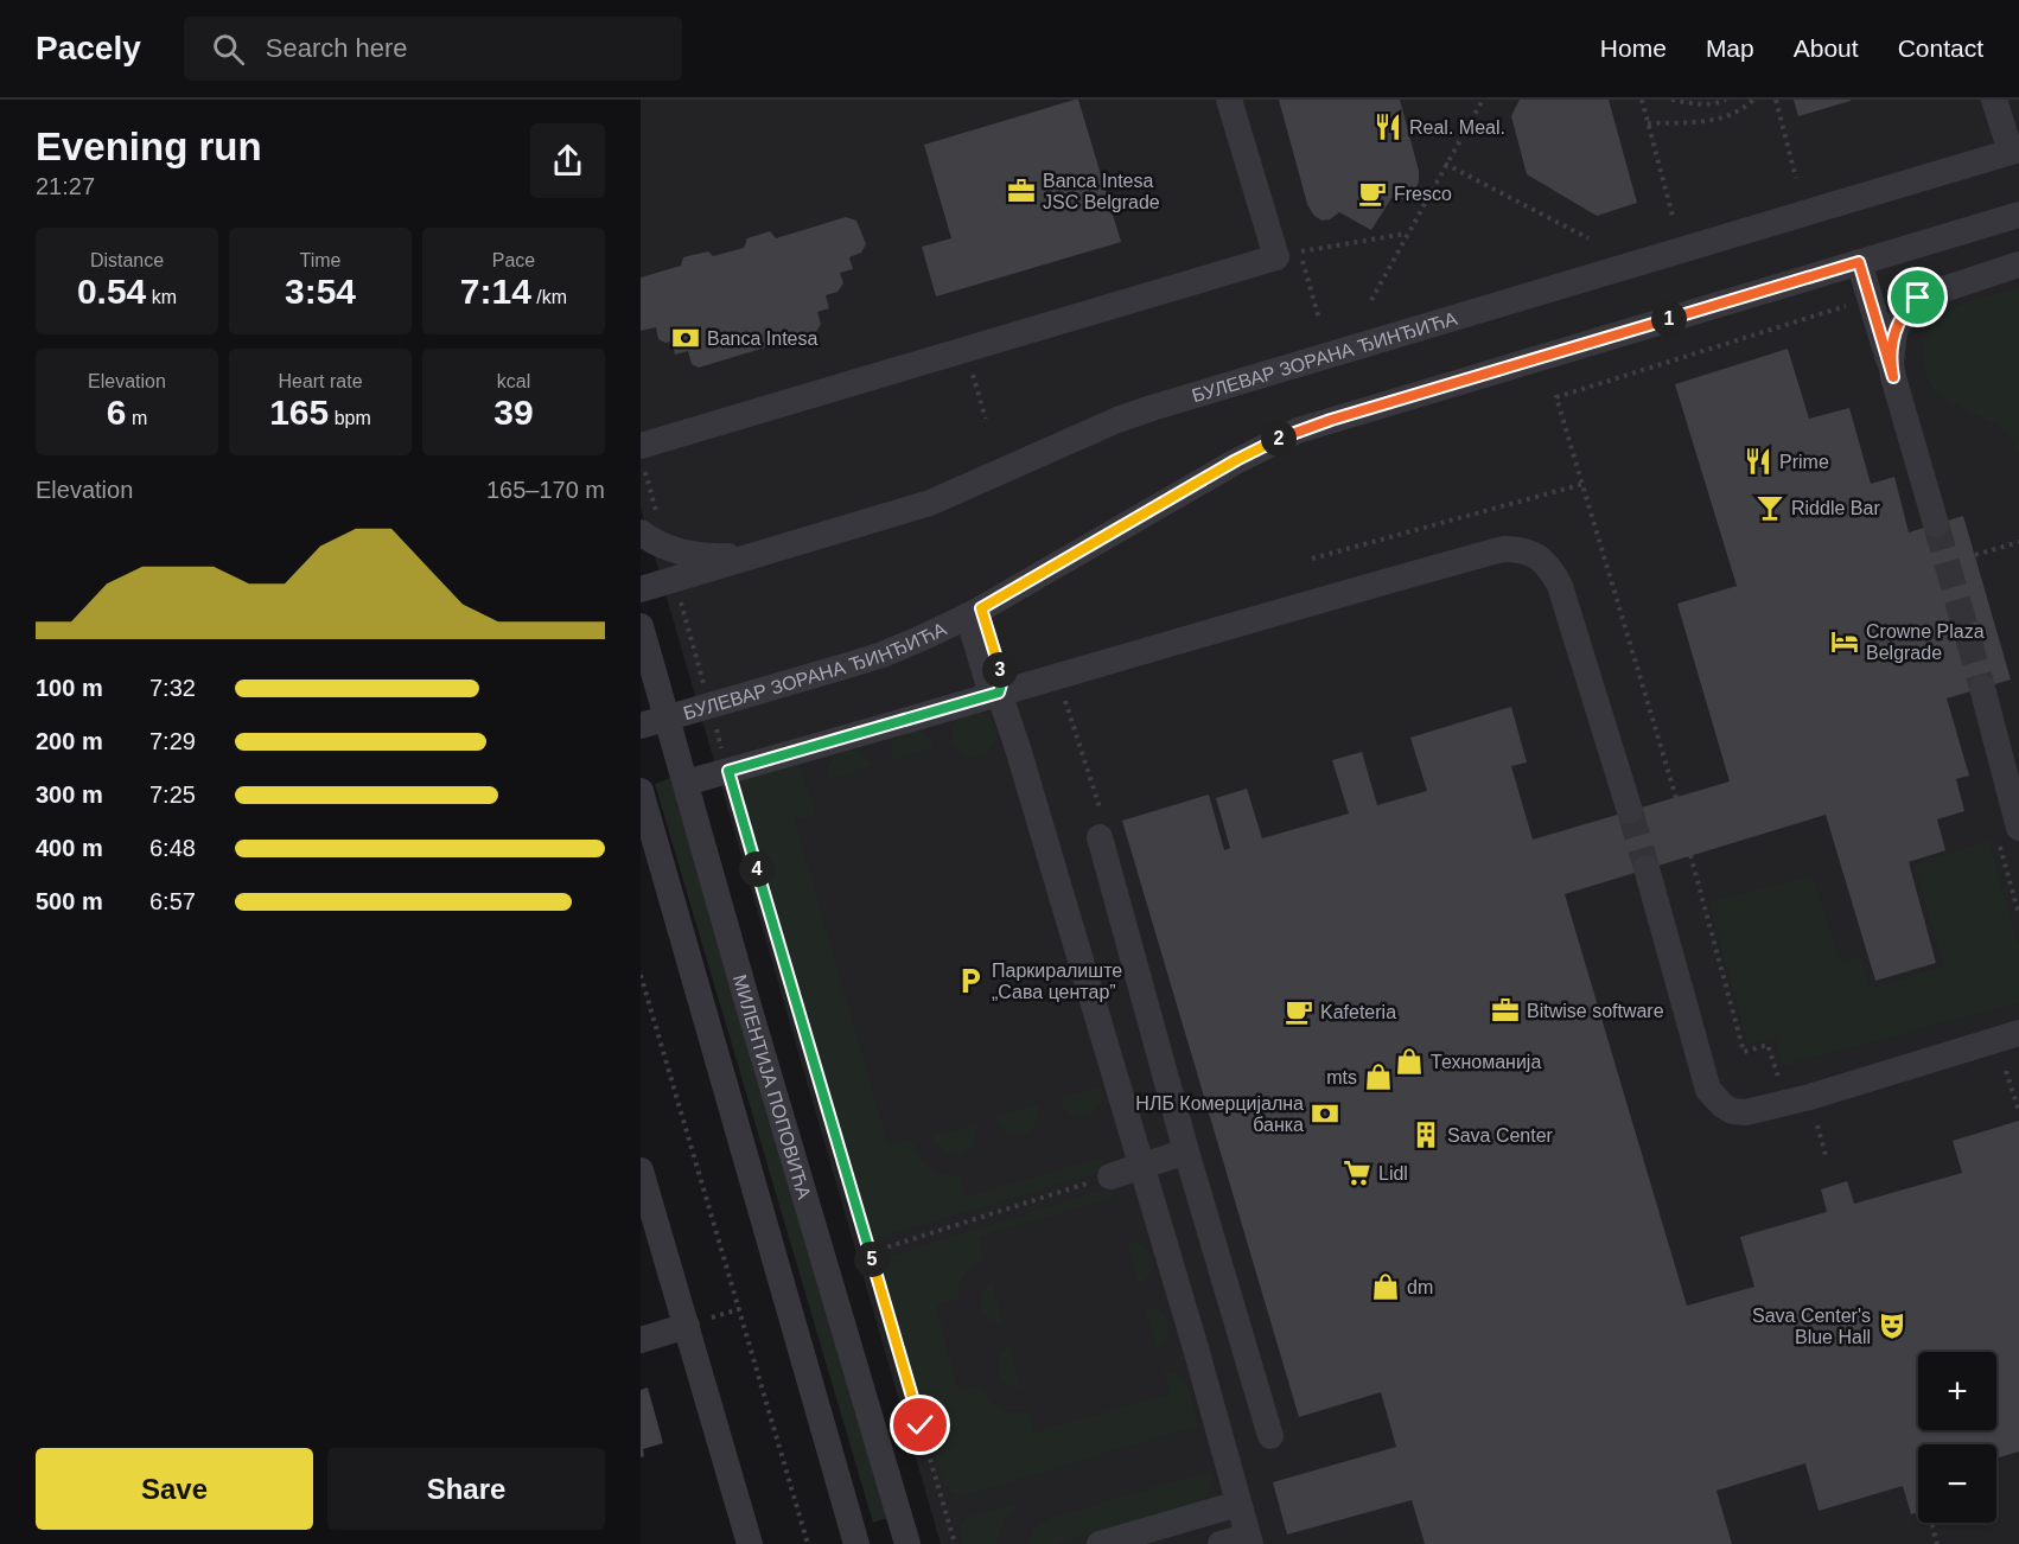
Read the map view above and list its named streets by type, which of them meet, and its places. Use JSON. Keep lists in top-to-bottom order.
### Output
{
  "streets": {
    "street": ["БУЛЕВАР ЗОРАНА ЂИНЂИЋА", "МИЛЕНТИЈА ПОПОВИЋА"]
  },
  "crossings": [
    ["БУЛЕВАР ЗОРАНА ЂИНЂИЋА", "МИЛЕНТИЈА ПОПОВИЋА"]
  ],
  "places": {
    "restaurant": ["Real. Meal.", "Prime"],
    "office": ["Banca Intesa JSC Belgrade", "Bitwise software"],
    "cafe": ["Fresco", "Kafeteria"],
    "bank": ["Banca Intesa", "НЛБ Комерцијална банка"],
    "bar": ["Riddle Bar"],
    "hotel": ["Crowne Plaza Belgrade"],
    "parking": ["Паркиралиште „Сава центар”"],
    "shop": ["Техноманија", "mts", "dm"],
    "building": ["Sava Center"],
    "supermarket": ["Lidl"],
    "theatre": ["Sava Center's Blue Hall"]
  },
  "page": {
    "header": "Pacely",
    "search": "Search here",
    "nav": [
      "Home",
      "Map",
      "About",
      "Contact"
    ],
    "heading": ["Evening run", "21:27"],
    "stats": [
      ["Distance", "0.54 km"],
      ["Time", "3:54"],
      ["Pace", "7:14 /km"],
      ["Elevation", "6 m"],
      ["Heart rate", "165 bpm"],
      ["kcal", "39"]
    ],
    "pins": [
      "1",
      "2",
      "3",
      "4",
      "5"
    ],
    "chart": ["Elevation", "165–170 m"],
    "list": [
      {
        "name": "100 m",
        "note": "7:32"
      },
      {
        "name": "200 m",
        "note": "7:29"
      },
      {
        "name": "300 m",
        "note": "7:25"
      },
      {
        "name": "400 m",
        "note": "6:48"
      },
      {
        "name": "500 m",
        "note": "6:57"
      }
    ],
    "map_buttons": ["+", "−"],
    "buttons": ["Save", "Share"]
  }
}
